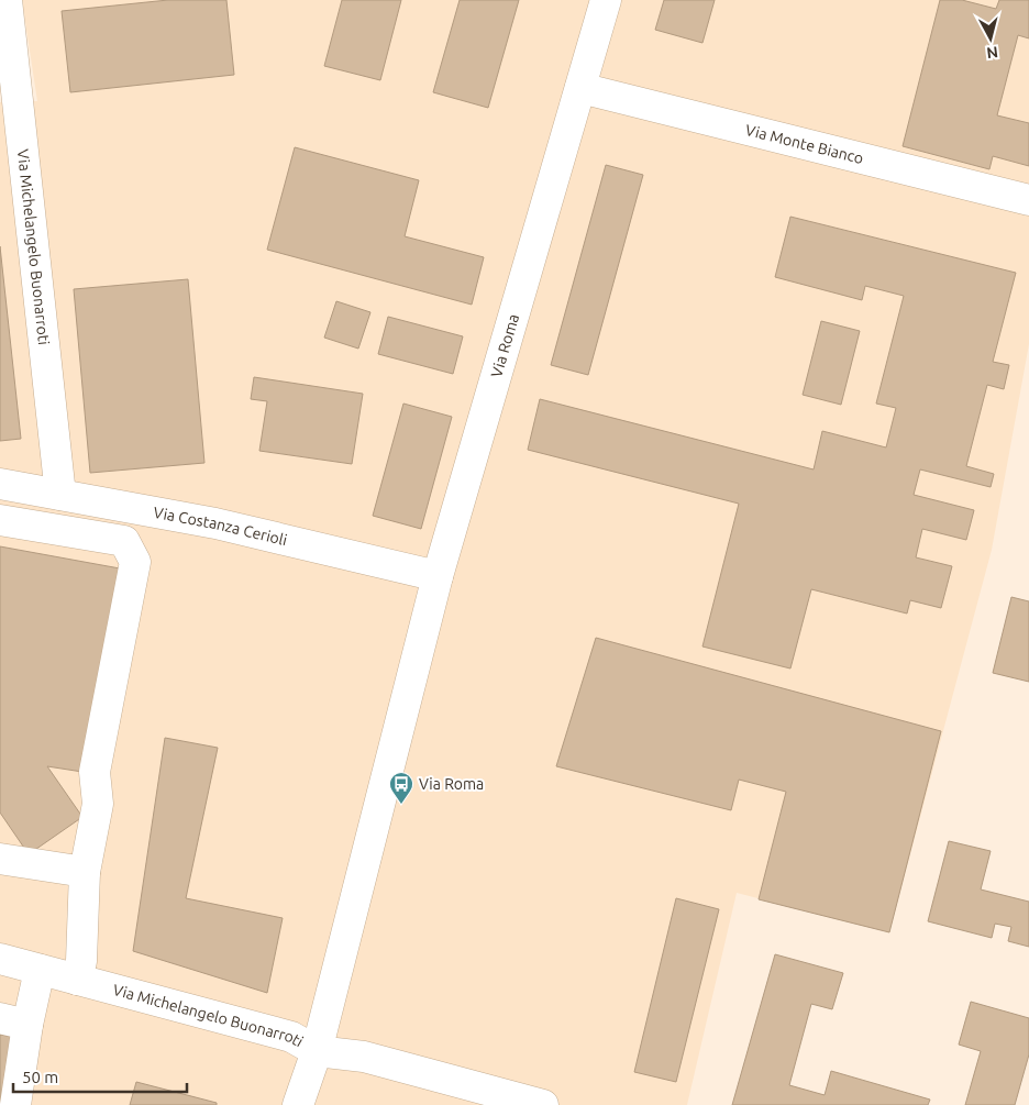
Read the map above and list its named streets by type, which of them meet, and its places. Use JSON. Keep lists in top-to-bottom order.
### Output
{
  "streets": {
    "street": [
      "Via Monte Bianco",
      "Via Michelangelo Buonarroti",
      "Via Roma",
      "Via Costanza Cerioli"
    ]
  },
  "crossings": [
    ["Via Monte Bianco", "Via Roma"],
    ["Via Michelangelo Buonarroti", "Via Roma"],
    ["Via Michelangelo Buonarroti", "Via Costanza Cerioli"],
    ["Via Roma", "Via Costanza Cerioli"]
  ],
  "places": {
    "bus stop": ["Via Roma"]
  },
  "scale_bar": "50 m",
  "north": "bottom"
}
